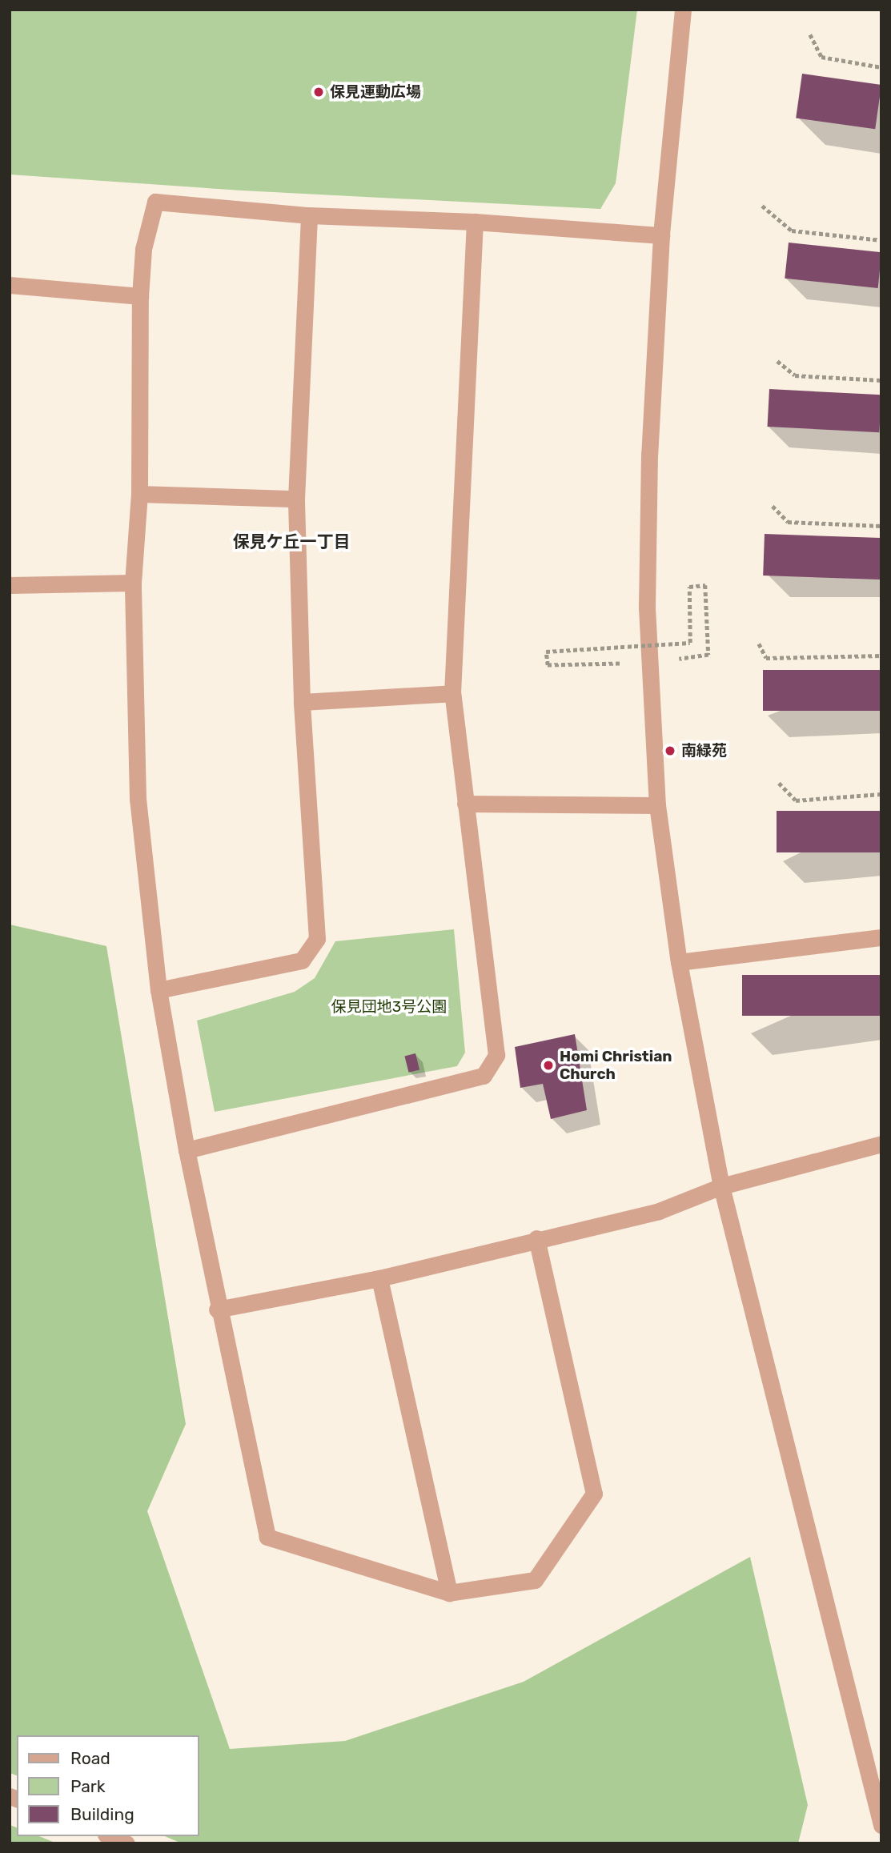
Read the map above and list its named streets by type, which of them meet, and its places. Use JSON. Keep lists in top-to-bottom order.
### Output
{
  "districts": ["保見ケ丘一丁目"],
  "parks": ["保見団地3号公園"],
  "places": ["保見運動広場", "南緑苑", "Homi Christian Church"],
  "legend": ["Road", "Park", "Building"]
}
